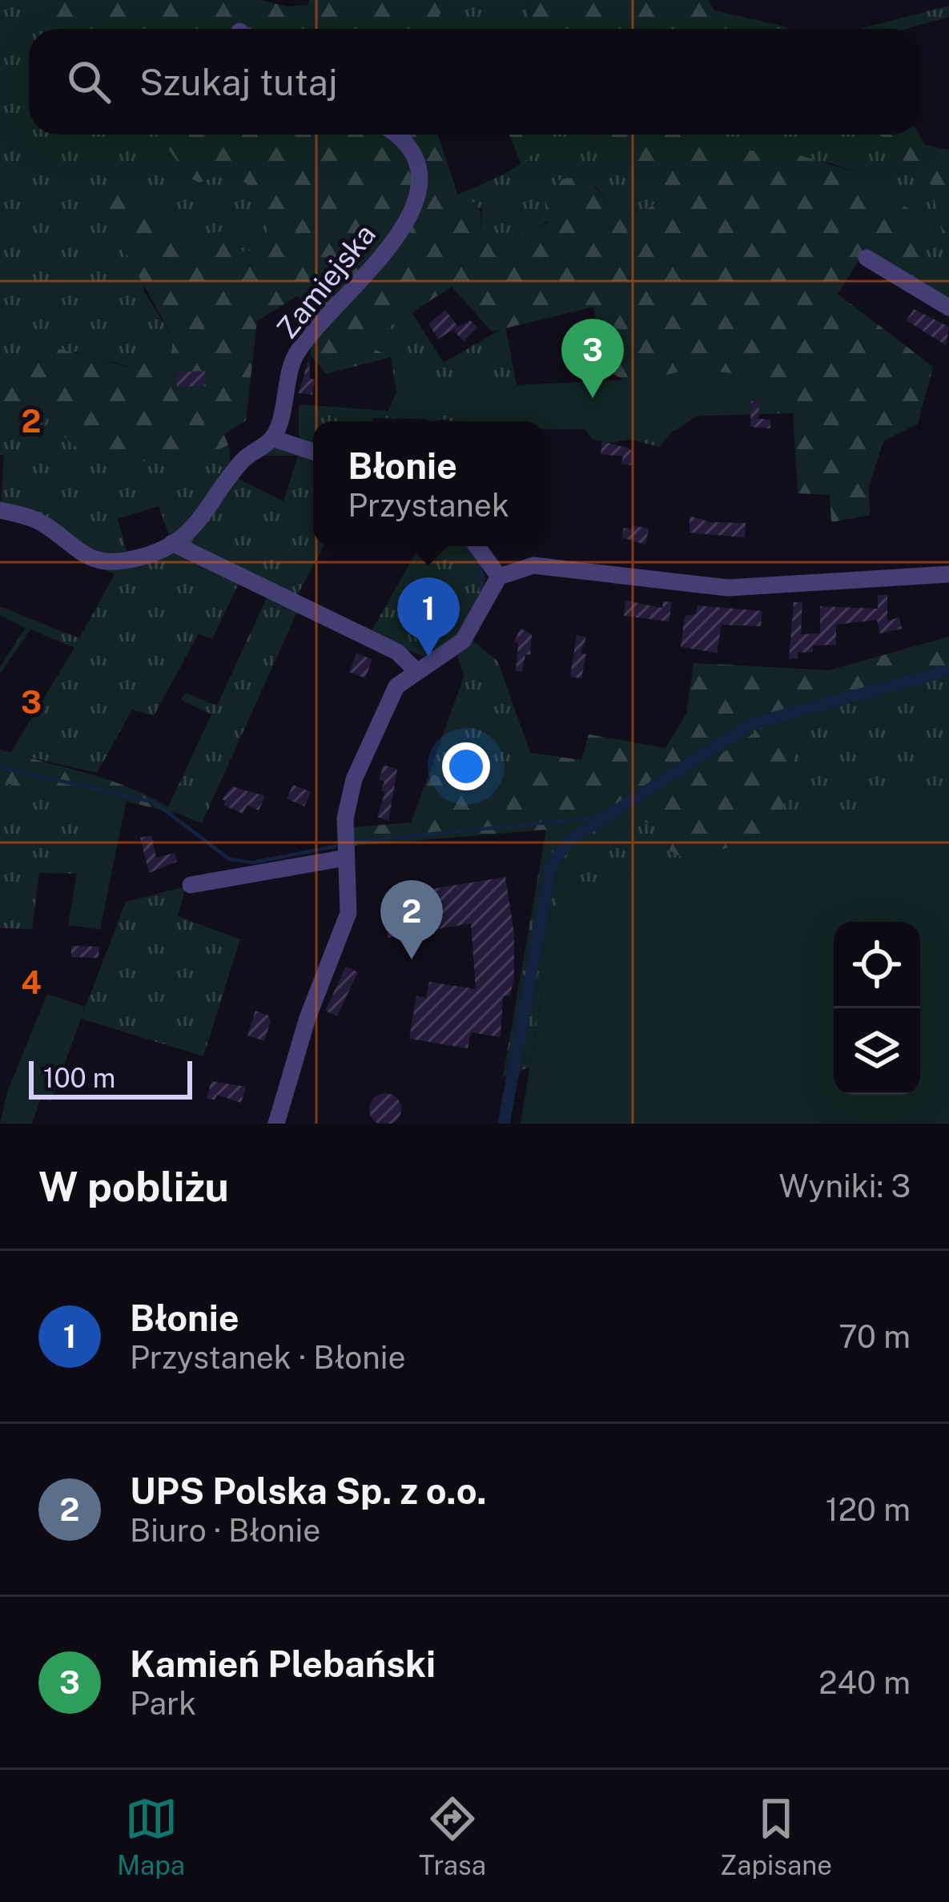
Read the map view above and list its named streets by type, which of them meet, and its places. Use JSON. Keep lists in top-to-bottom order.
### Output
{
  "streets": {
    "street": ["Zamiejska"]
  },
  "scale_bar": "100 m",
  "page": {
    "search": "Szukaj tutaj",
    "pins": ["3", "1", "2"],
    "popup": ["Błonie", "Przystanek"],
    "scale": "100 m",
    "heading": ["W pobliżu", "Wyniki: 3"],
    "list": [
      {
        "mark": "1",
        "name": "Błonie",
        "note": "Przystanek · Błonie",
        "value": "70 m"
      },
      {
        "mark": "2",
        "name": "UPS Polska Sp. z o.o.",
        "note": "Biuro · Błonie",
        "value": "120 m"
      },
      {
        "mark": "3",
        "name": "Kamień Plebański",
        "note": "Park",
        "value": "240 m"
      }
    ],
    "nav": ["Mapa", "Trasa", "Zapisane"]
  },
  "grid": {
    "rows": ["2", "3", "4"]
  }
}
